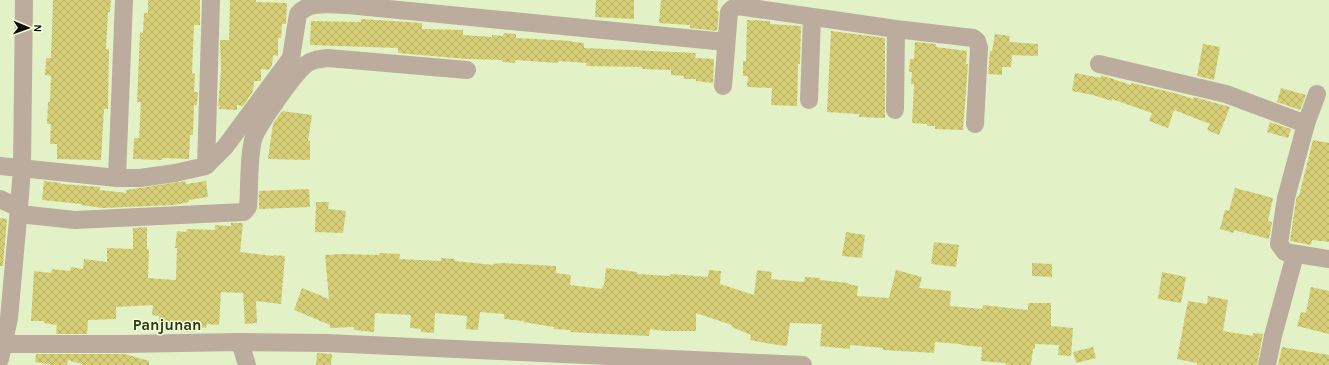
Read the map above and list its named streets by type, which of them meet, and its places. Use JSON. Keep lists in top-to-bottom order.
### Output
{
  "districts": ["Panjunan"],
  "north": "right"
}
